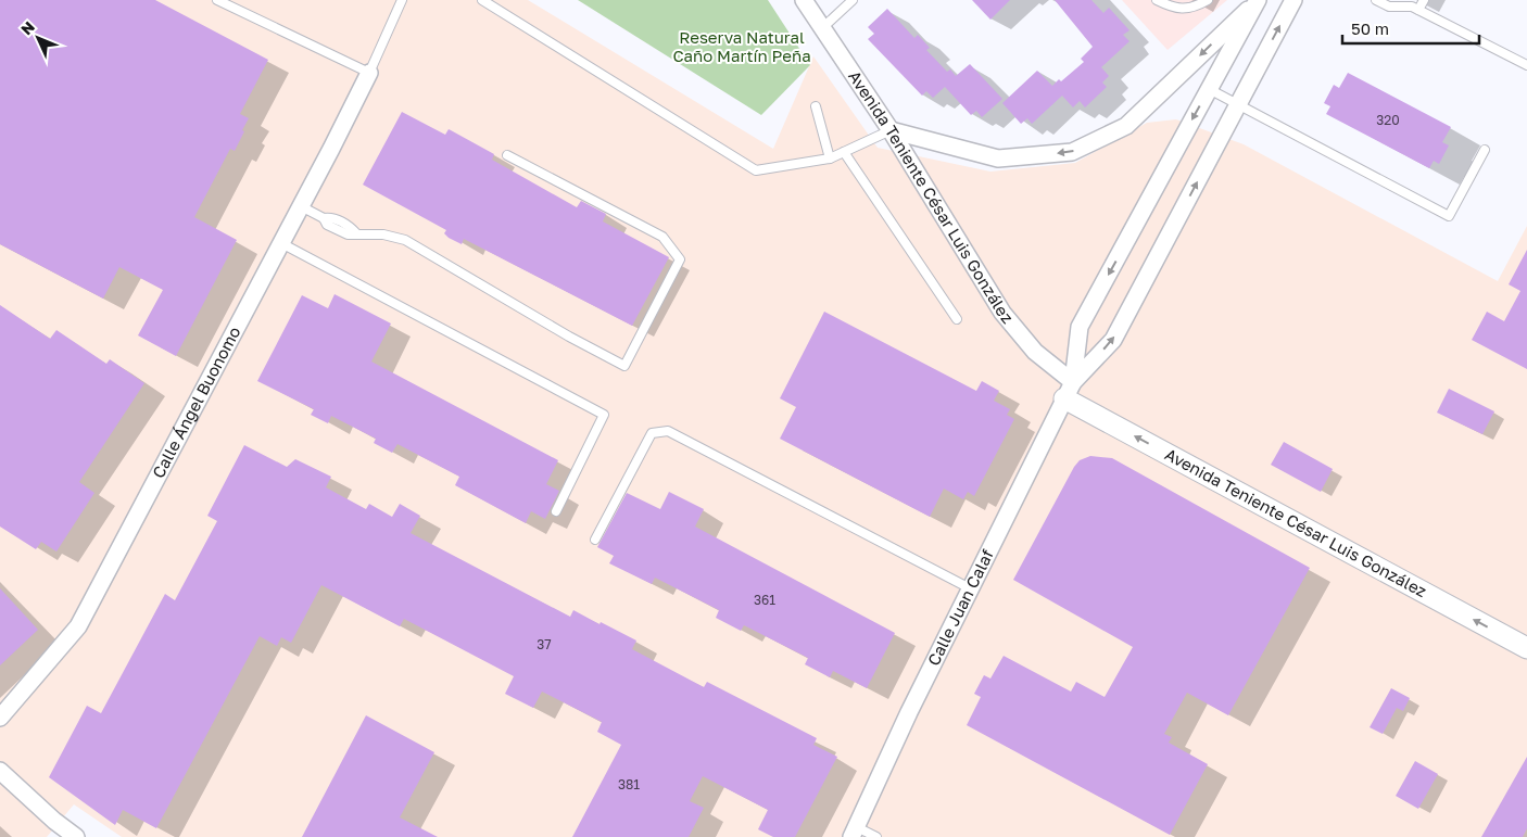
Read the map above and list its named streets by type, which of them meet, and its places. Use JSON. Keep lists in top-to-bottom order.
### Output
{
  "streets": {
    "street": ["Avenida Teniente César Luis González", "Calle Ángel Buonomo", "Calle Juan Calaf"]
  },
  "crossings": [
    ["Avenida Teniente César Luis González", "Calle Juan Calaf"]
  ],
  "one_way": ["Avenida Teniente César Luis González"],
  "parks": ["Reserva Natural Caño Martín Peña"],
  "house_numbers": [
    "320",
    "361",
    "37",
    "381"
  ],
  "scale_bar": "50 m",
  "north": "top left"
}
